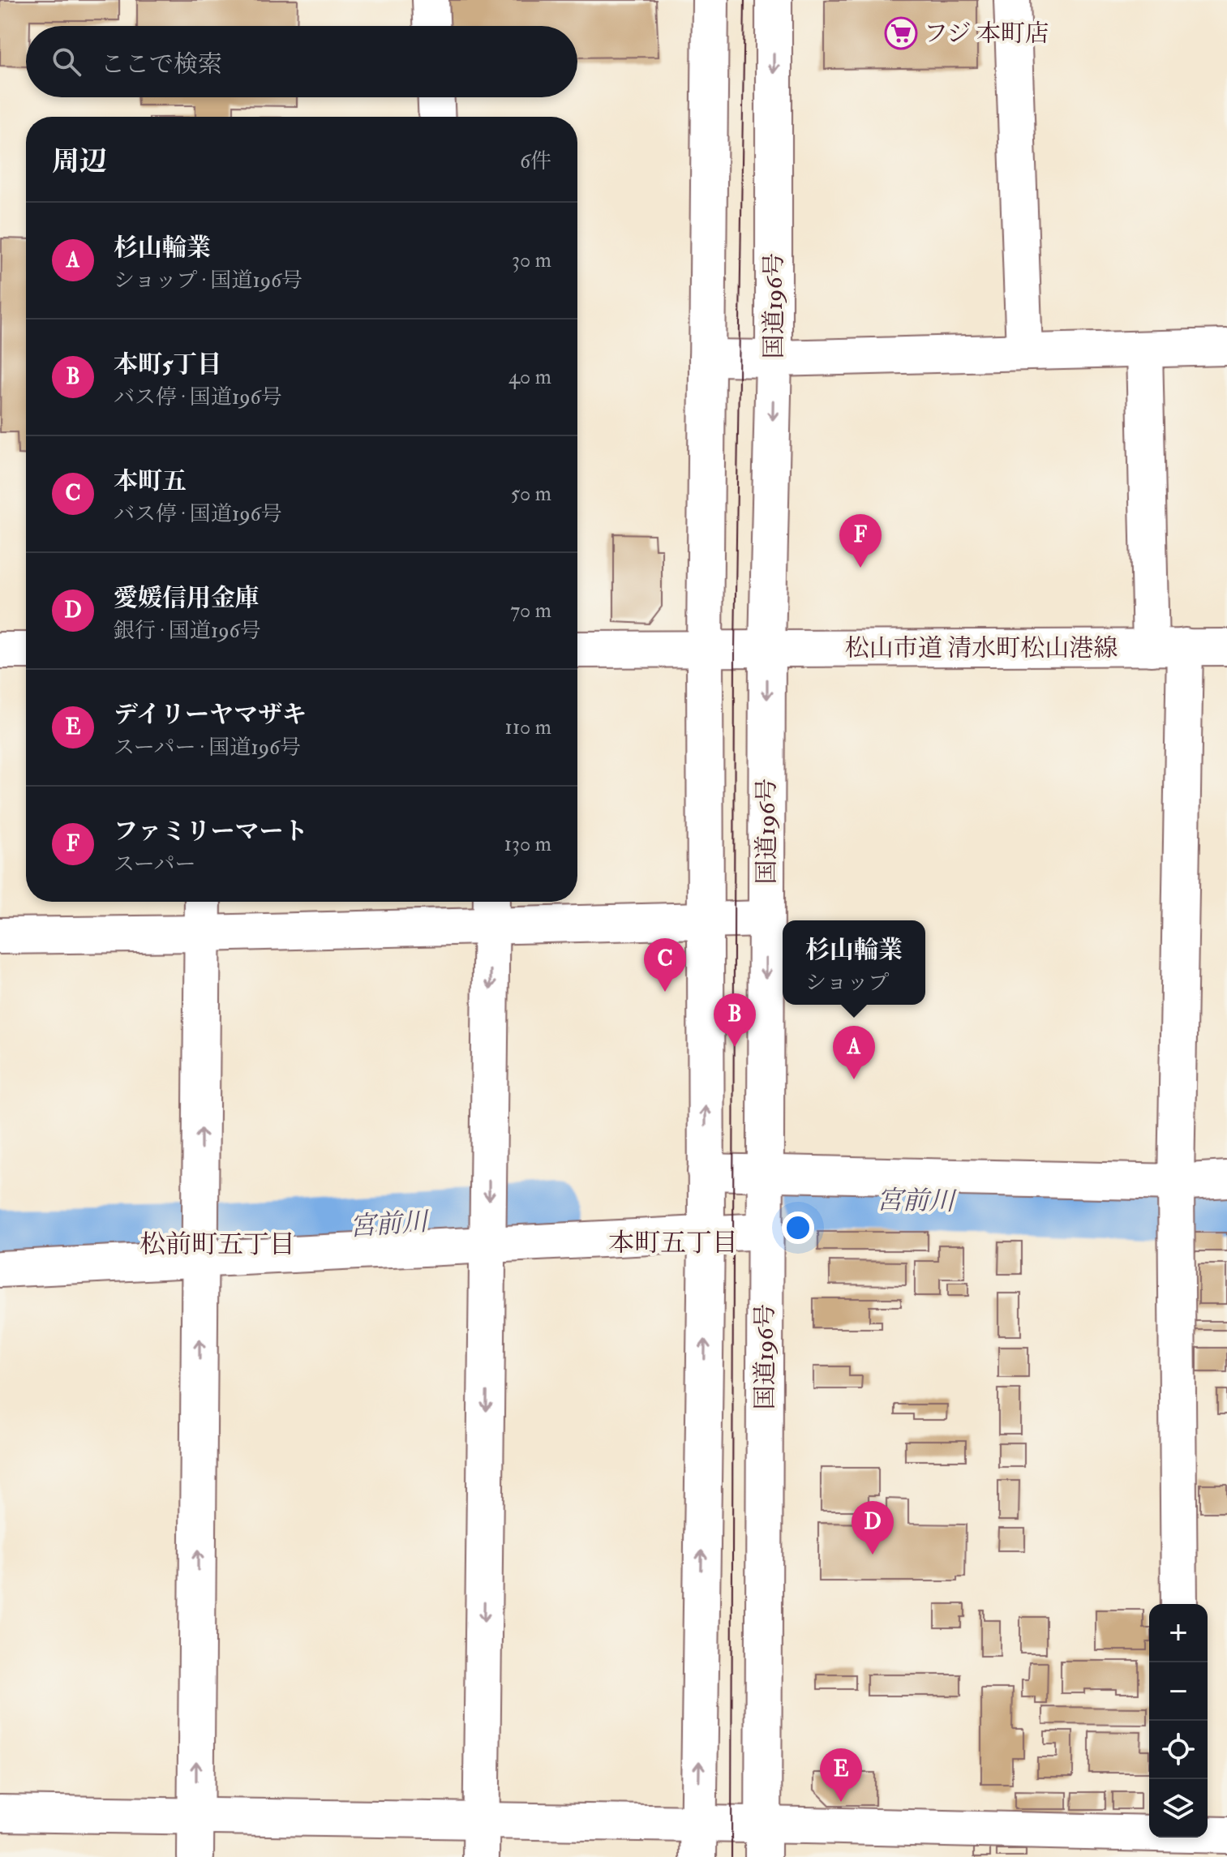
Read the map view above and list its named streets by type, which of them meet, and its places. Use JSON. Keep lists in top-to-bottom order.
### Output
{
  "streets": {
    "main road": ["国道196号", "松山市道 清水町松山港線"]
  },
  "crossings": [
    ["国道196号", "松山市道 清水町松山港線"]
  ],
  "districts": ["本町五丁目", "松前町五丁目"],
  "water": ["宮前川"],
  "places": {
    "supermarket": ["フジ 本町店"]
  },
  "page": {
    "search": "ここで検索",
    "heading": ["周辺", "6件"],
    "list": [
      {
        "mark": "A",
        "name": "杉山輪業",
        "note": "ショップ · 国道196号",
        "value": "30 m"
      },
      {
        "mark": "B",
        "name": "本町5丁目",
        "note": "バス停 · 国道196号",
        "value": "40 m"
      },
      {
        "mark": "C",
        "name": "本町五",
        "note": "バス停 · 国道196号",
        "value": "50 m"
      },
      {
        "mark": "D",
        "name": "愛媛信用金庫",
        "note": "銀行 · 国道196号",
        "value": "70 m"
      },
      {
        "mark": "E",
        "name": "デイリーヤマザキ",
        "note": "スーパー · 国道196号",
        "value": "110 m"
      },
      {
        "mark": "F",
        "name": "ファミリーマート",
        "note": "スーパー",
        "value": "130 m"
      }
    ],
    "pins": [
      "F",
      "C",
      "B",
      "A",
      "D",
      "E"
    ],
    "popup": ["杉山輪業", "ショップ"],
    "map_buttons": ["+", "−"]
  }
}
